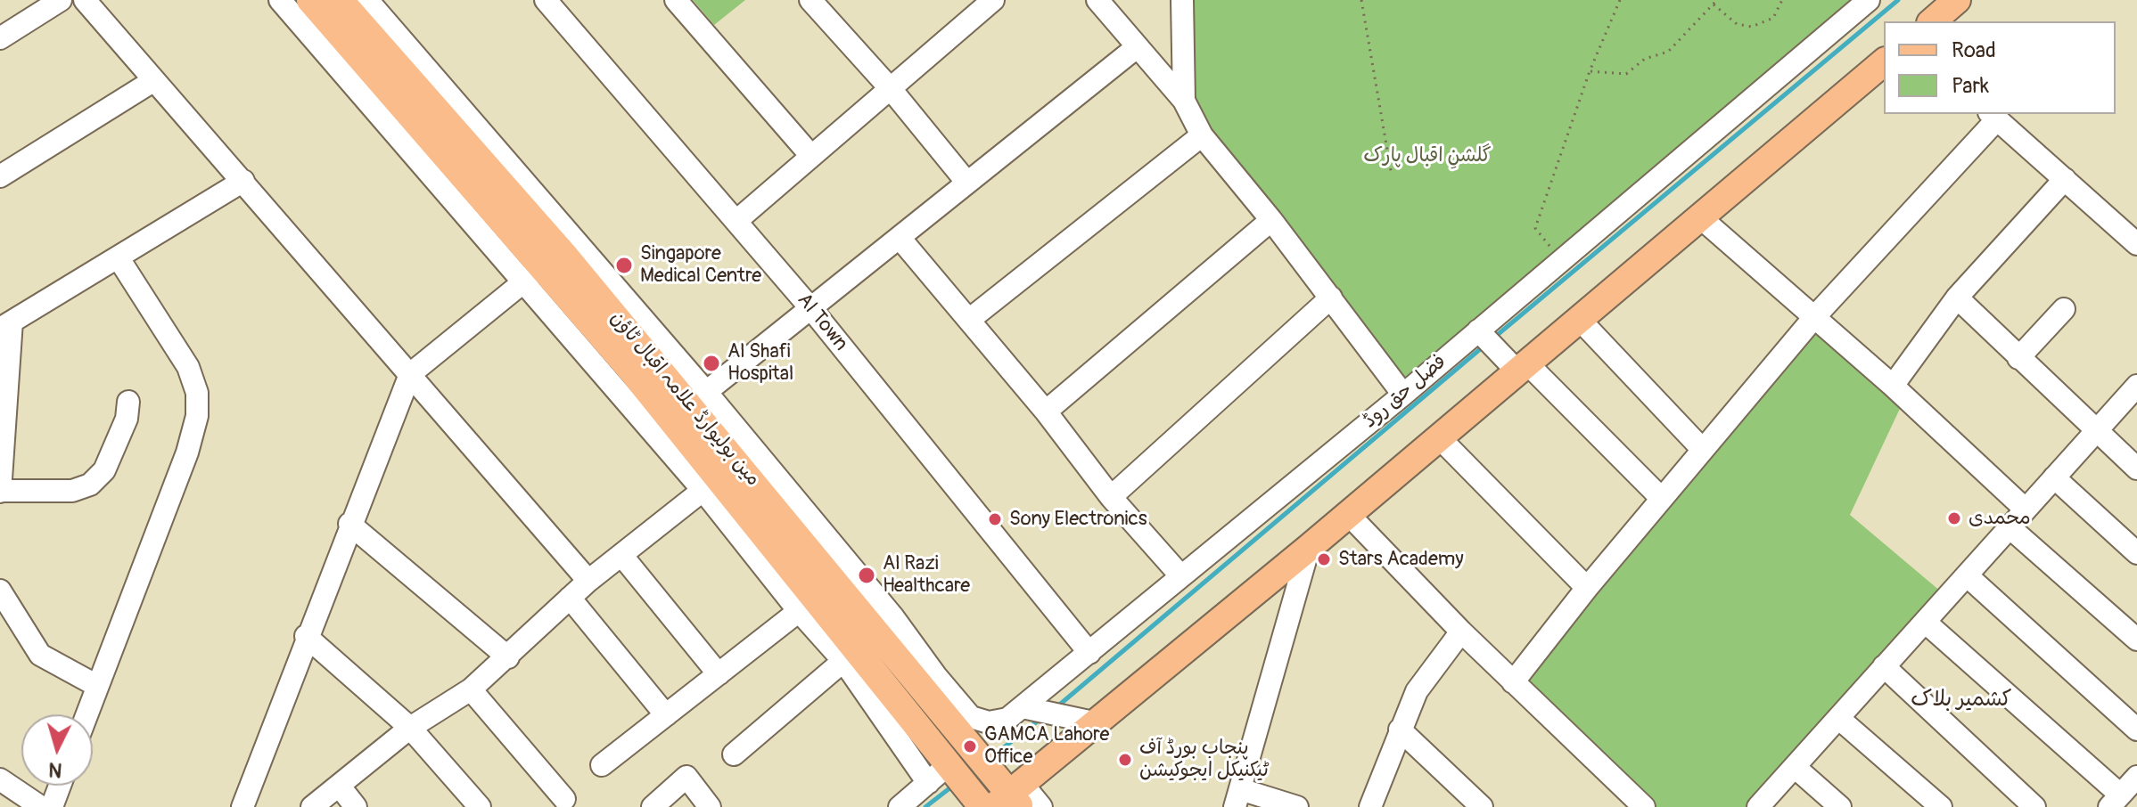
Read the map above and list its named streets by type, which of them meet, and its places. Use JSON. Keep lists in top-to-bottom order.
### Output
{
  "streets": {
    "main road": ["مین بولیوارڈ علامہ اقبال ٹاؤن"],
    "street": ["AI Town", "فضل حق روڈ"]
  },
  "crossings": [
    ["AI Town", "فضل حق روڈ"],
    ["فضل حق روڈ", "مین بولیوارڈ علامہ اقبال ٹاؤن"]
  ],
  "districts": ["کشمیر بلاک"],
  "parks": ["گلشنِ اقبال پارک"],
  "places": [
    "Singapore Medical Centre",
    "Al Shafi Hospital",
    "محمدی",
    "Sony Electronics",
    "Stars Academy",
    "Al Razi Healthcare",
    "GAMCA Lahore Office",
    "پنجاب بورڈ آف ٹیکنیکل ایجوکیشن"
  ],
  "legend": ["Road", "Park"],
  "north": "bottom"
}
